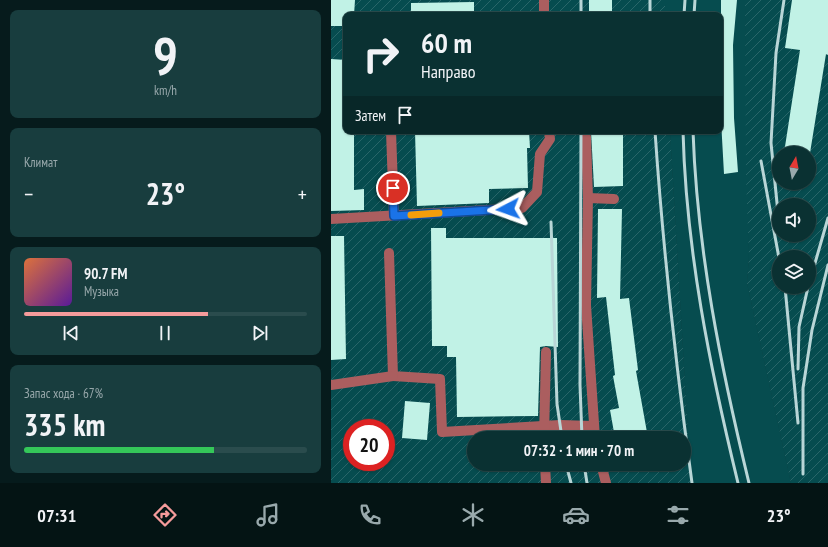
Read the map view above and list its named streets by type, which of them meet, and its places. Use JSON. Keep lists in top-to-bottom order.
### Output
{
  "north": "top",
  "page": {
    "tile": [
      ["9", "km/h"],
      "Климат",
      ["Запас хода · 67%", "335 km"]
    ],
    "turn": ["60 m", "Направо"],
    "then": "Затем",
    "heat": ["−", "23°", "+"],
    "song": ["90.7 FM", "Музыка"],
    "limit": "20",
    "trip": "07:32 · 1 мин · 70 m",
    "tabs": ["07:31", "23°"]
  }
}
